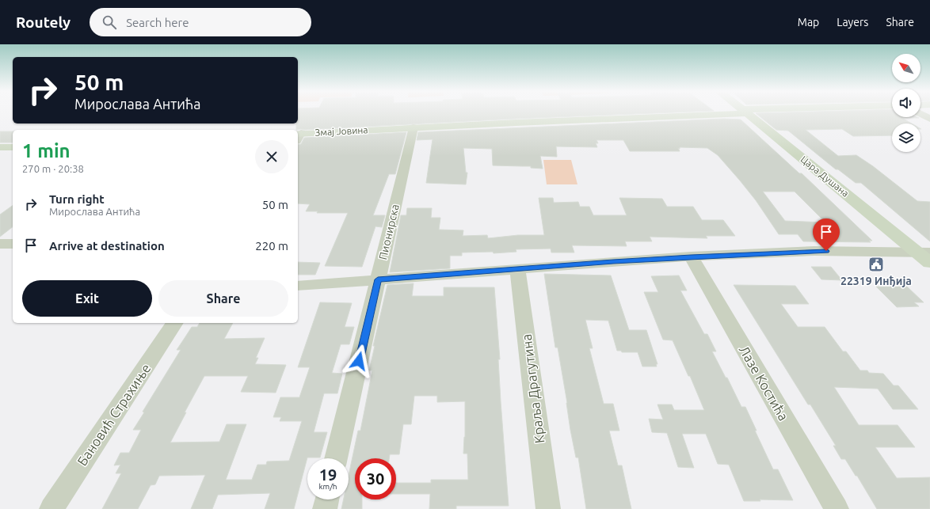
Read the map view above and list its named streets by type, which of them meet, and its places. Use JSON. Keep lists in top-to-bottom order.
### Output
{
  "streets": {
    "street": [
      "Змај Јовина",
      "Цара Душана",
      "Пионирска",
      "Лазе Костића",
      "Краља Драгутина",
      "Бановић Страхиње"
    ]
  },
  "crossings": [
    ["Змај Јовина", "Пионирска"]
  ],
  "places": {
    "public building": ["22319 Инђија"]
  },
  "north": "top left",
  "page": {
    "header": "Routely",
    "search": "Search here",
    "nav": ["Map", "Layers", "Share"],
    "turn": ["50 m", "Мирослава Антића"],
    "heading": ["1 min", "270 m · 20:38"],
    "list": [
      {
        "name": "Turn right",
        "note": "Мирослава Антића",
        "value": "50 m"
      },
      {
        "name": "Arrive at destination",
        "value": "220 m"
      }
    ],
    "buttons": ["Exit", "Share"],
    "speed": "19 km/h",
    "limit": "30"
  }
}
